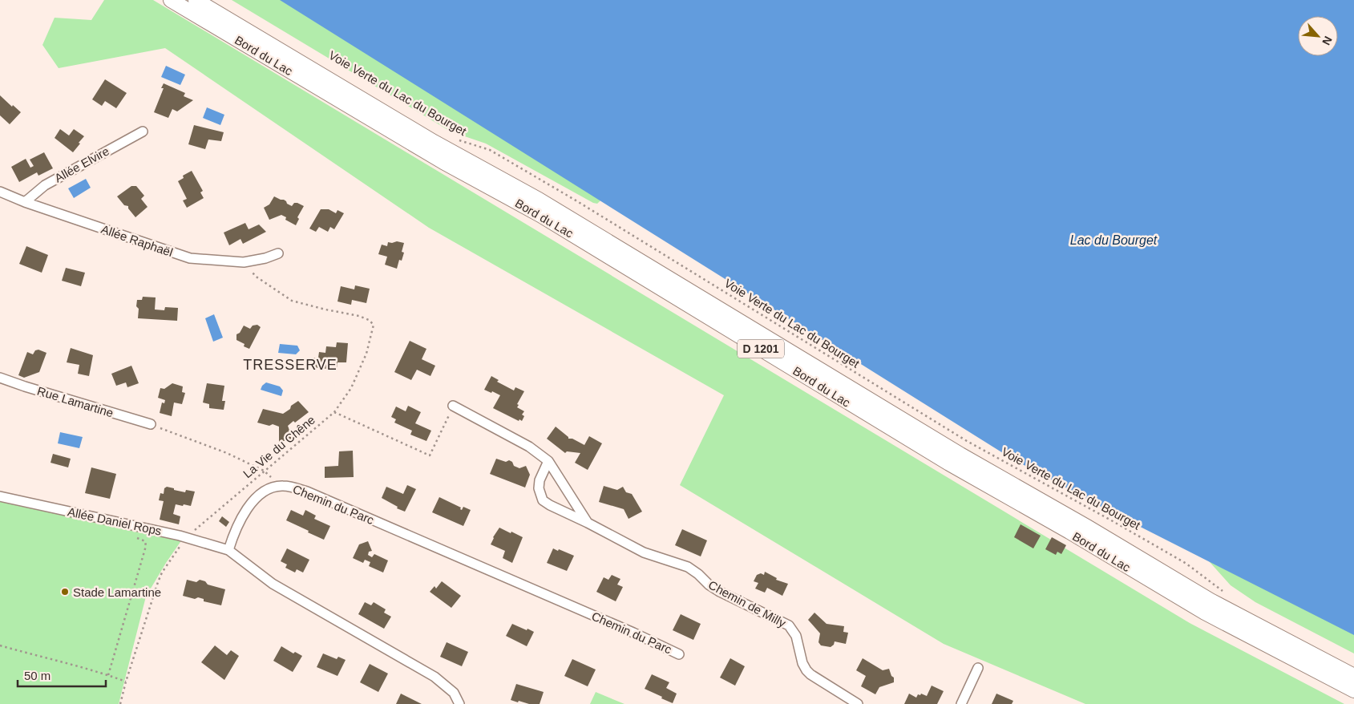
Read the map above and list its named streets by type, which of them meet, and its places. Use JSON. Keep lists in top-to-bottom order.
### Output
{
  "streets": {
    "main road": ["Bord du Lac", "D 1201"],
    "street": [
      "Allée Elvire",
      "Allée Raphaël",
      "Rue Lamartine",
      "Chemin du Parc",
      "Allée Daniel Rops",
      "Chemin de Milly"
    ],
    "path": ["Voie Verte du Lac du Bourget", "La Vie du Chêne"]
  },
  "crossings": [
    ["Allée Elvire", "Allée Raphaël"],
    ["Allée Raphaël", "La Vie du Chêne"],
    ["La Vie du Chêne", "Allée Daniel Rops"],
    ["Chemin du Parc", "Allée Daniel Rops"]
  ],
  "districts": ["TRESSERVE"],
  "water": ["Lac du Bourget"],
  "places": ["Stade Lamartine"],
  "scale_bar": "50 m",
  "north": "bottom right"
}
